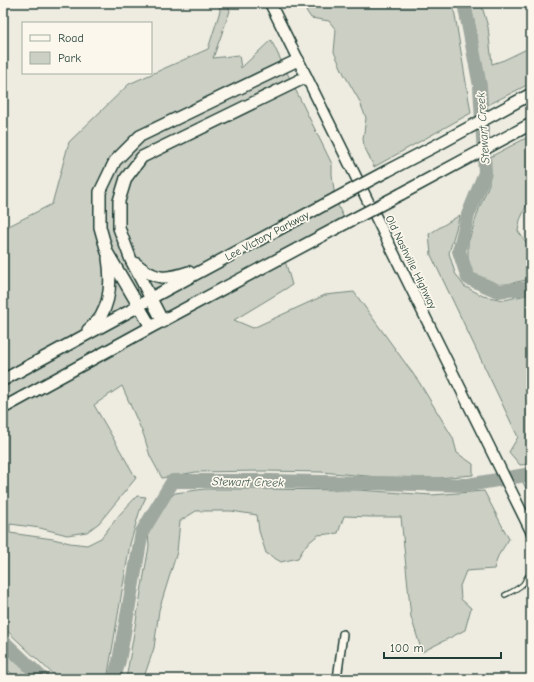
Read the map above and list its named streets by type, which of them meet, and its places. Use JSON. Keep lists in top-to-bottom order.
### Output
{
  "streets": {
    "main road": ["Lee Victory Parkway", "Old Nashville Highway"]
  },
  "water": ["Stewart Creek"],
  "legend": ["Road", "Park"],
  "scale_bar": "100 m"
}
